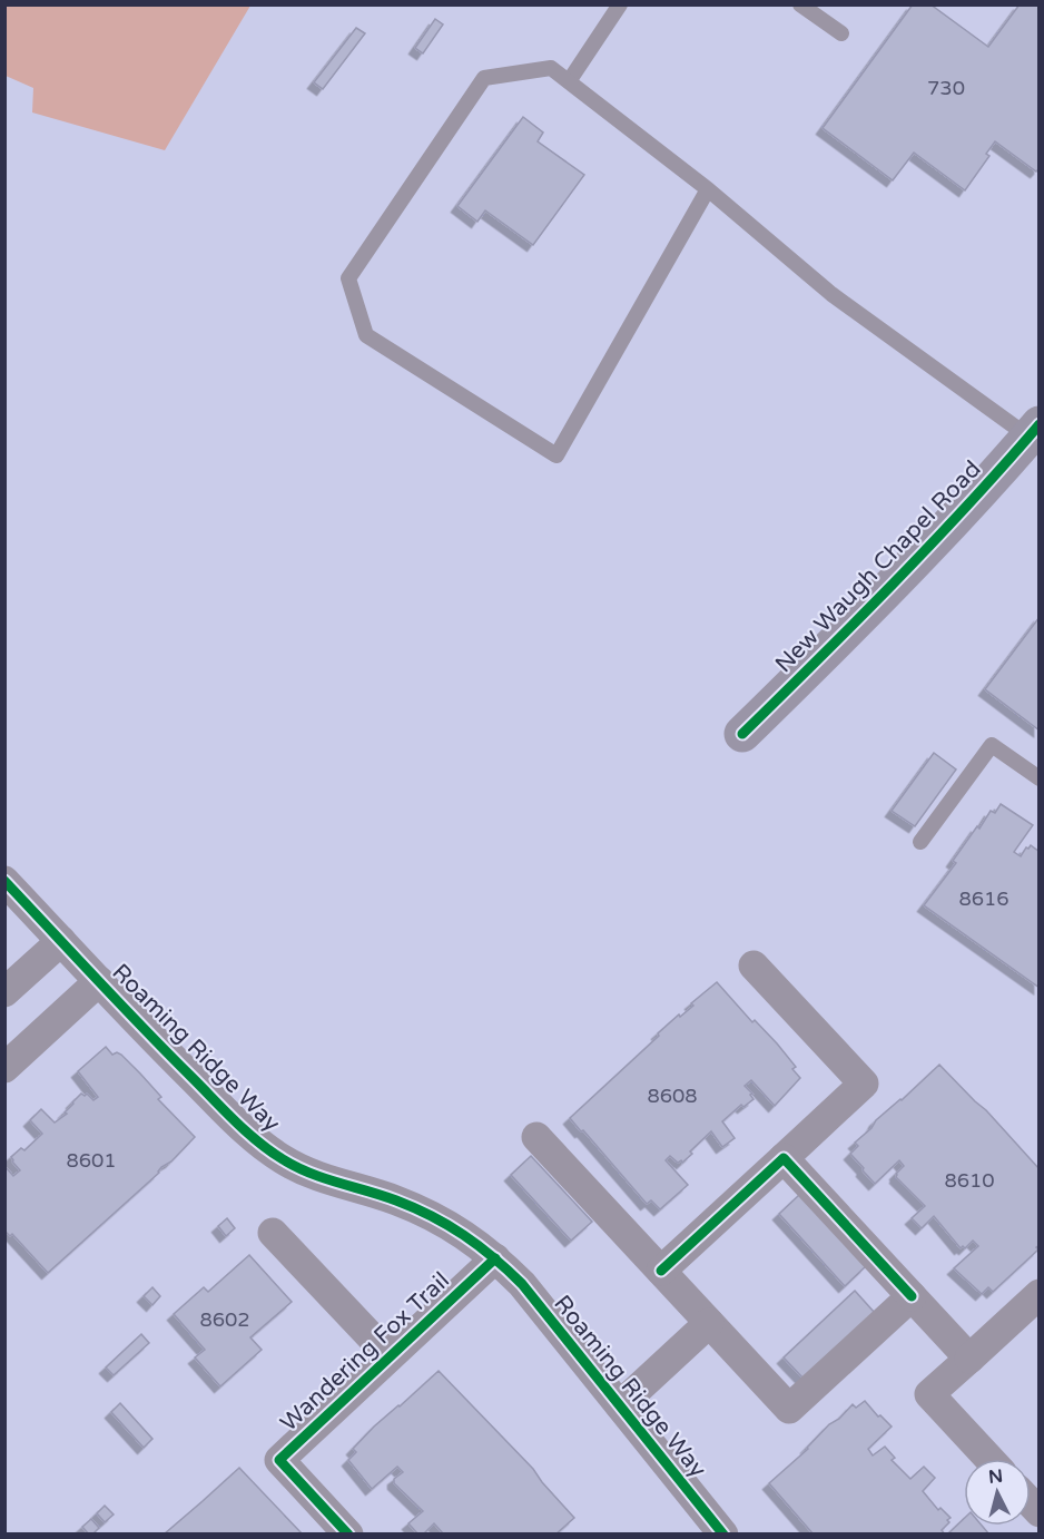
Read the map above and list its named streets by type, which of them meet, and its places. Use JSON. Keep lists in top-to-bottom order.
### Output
{
  "streets": {
    "street": ["New Waugh Chapel Road", "Roaming Ridge Way", "Wandering Fox Trail"]
  },
  "crossings": [
    ["Roaming Ridge Way", "Wandering Fox Trail"]
  ],
  "house_numbers": [
    "730",
    "8616",
    "8608",
    "8601",
    "8610",
    "8602"
  ],
  "north": "top"
}
